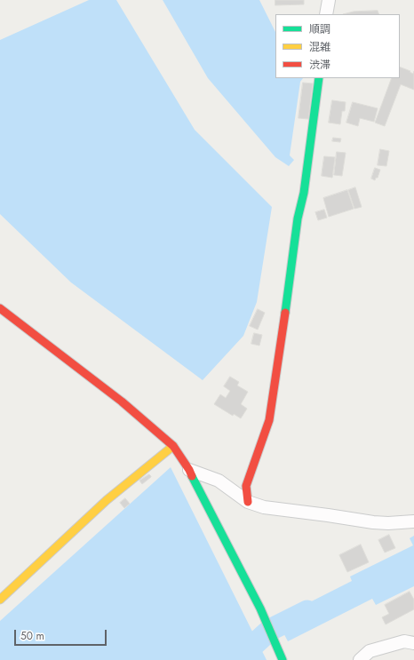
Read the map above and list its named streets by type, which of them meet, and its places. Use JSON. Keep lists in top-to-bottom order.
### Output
{
  "legend": ["順調", "混雑", "渋滞"],
  "scale_bar": "50 m"
}
